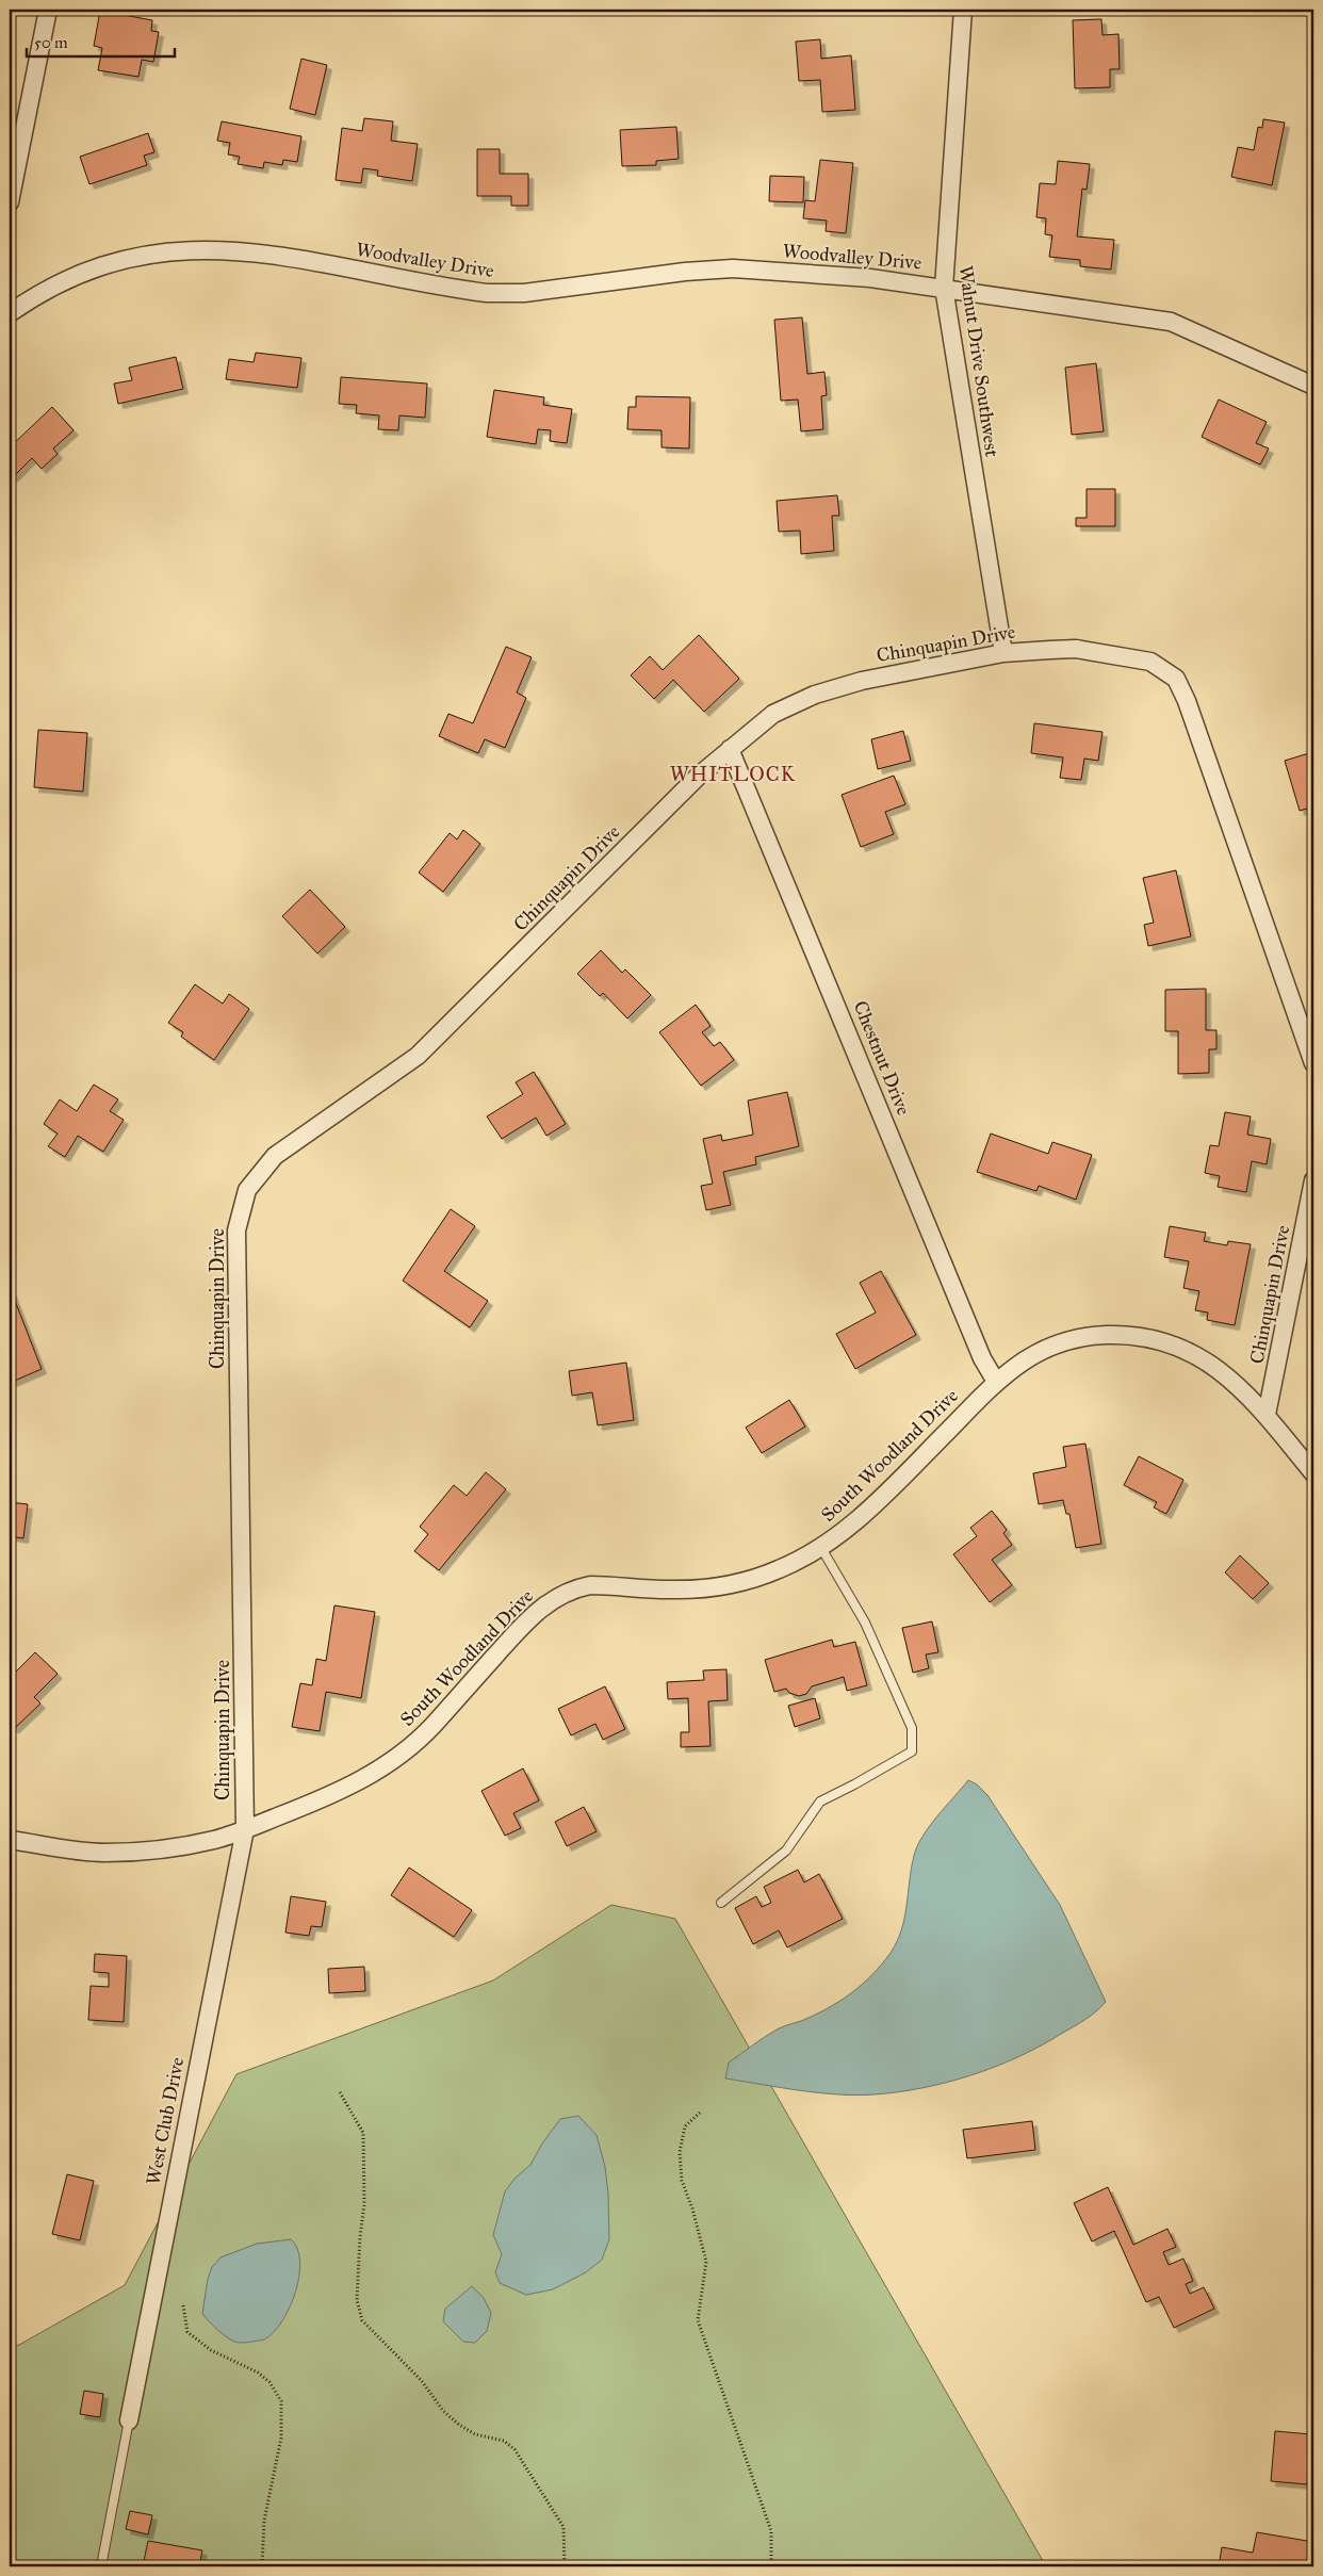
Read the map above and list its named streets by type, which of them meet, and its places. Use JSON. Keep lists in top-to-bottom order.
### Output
{
  "streets": {
    "street": [
      "Woodvalley Drive",
      "Walnut Drive Southwest",
      "Chinquapin Drive",
      "Chestnut Drive",
      "South Woodland Drive",
      "West Club Drive"
    ]
  },
  "crossings": [
    ["Woodvalley Drive", "Walnut Drive Southwest"],
    ["Walnut Drive Southwest", "Chinquapin Drive"],
    ["Chinquapin Drive", "Chestnut Drive"],
    ["Chinquapin Drive", "South Woodland Drive"],
    ["Chinquapin Drive", "West Club Drive"],
    ["Chestnut Drive", "South Woodland Drive"],
    ["South Woodland Drive", "West Club Drive"]
  ],
  "districts": ["WHITLOCK"],
  "scale_bar": "50 m"
}
